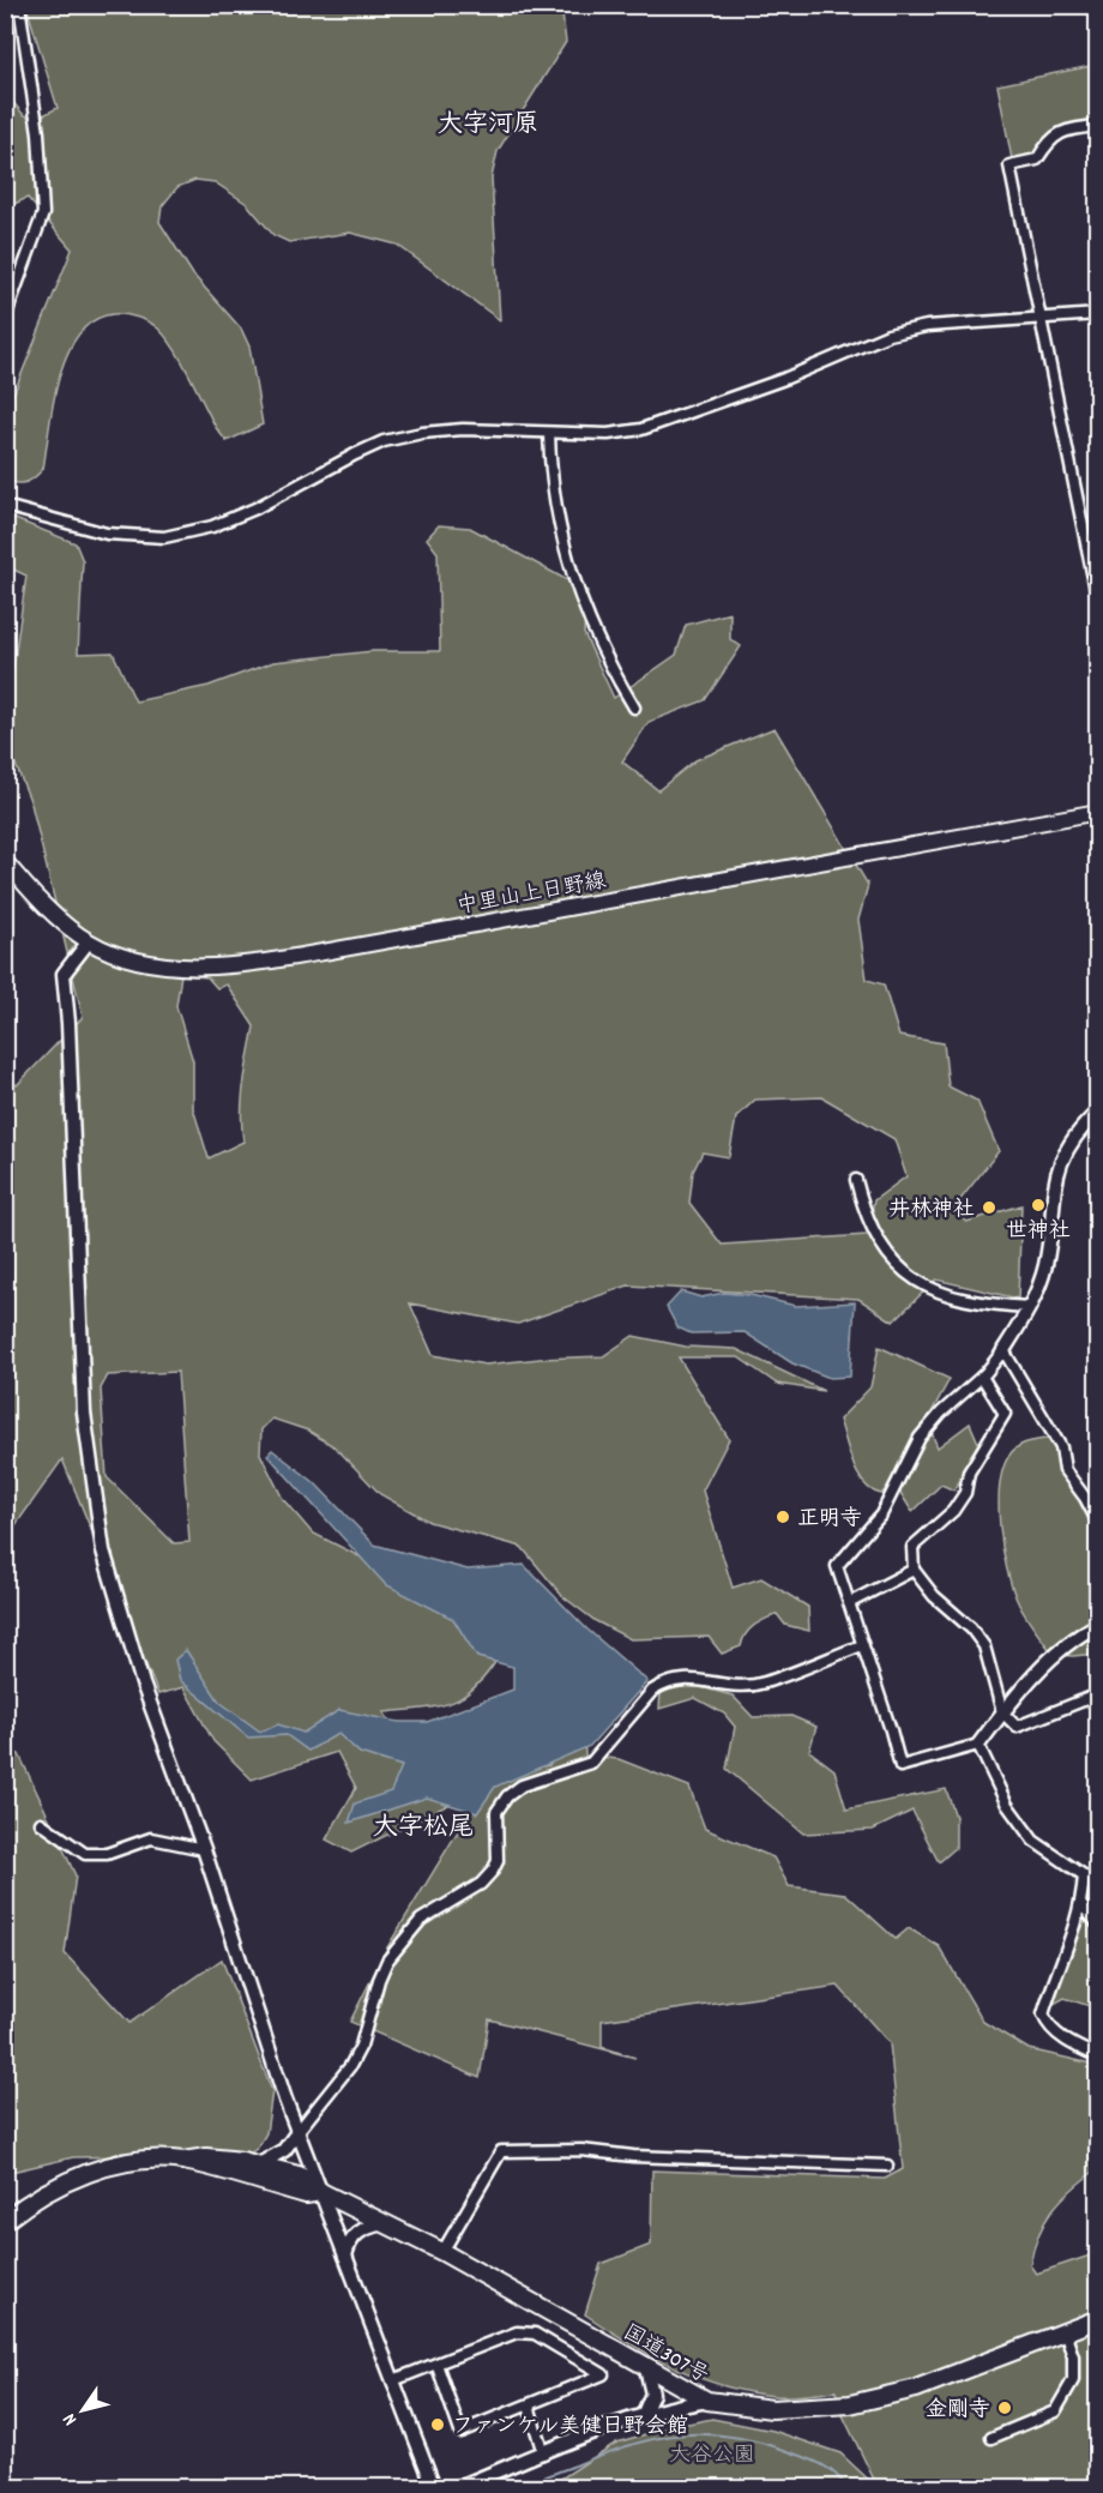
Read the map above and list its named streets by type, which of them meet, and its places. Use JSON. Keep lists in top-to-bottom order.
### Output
{
  "streets": {
    "highway": ["国道307号"],
    "main road": ["中里山上日野線"]
  },
  "districts": ["大字河原", "大字松尾"],
  "parks": ["大谷公園"],
  "places": [
    "世神社",
    "井林神社",
    "正明寺",
    "金剛寺",
    "ファンケル美健日野会館"
  ],
  "north": "bottom left"
}
